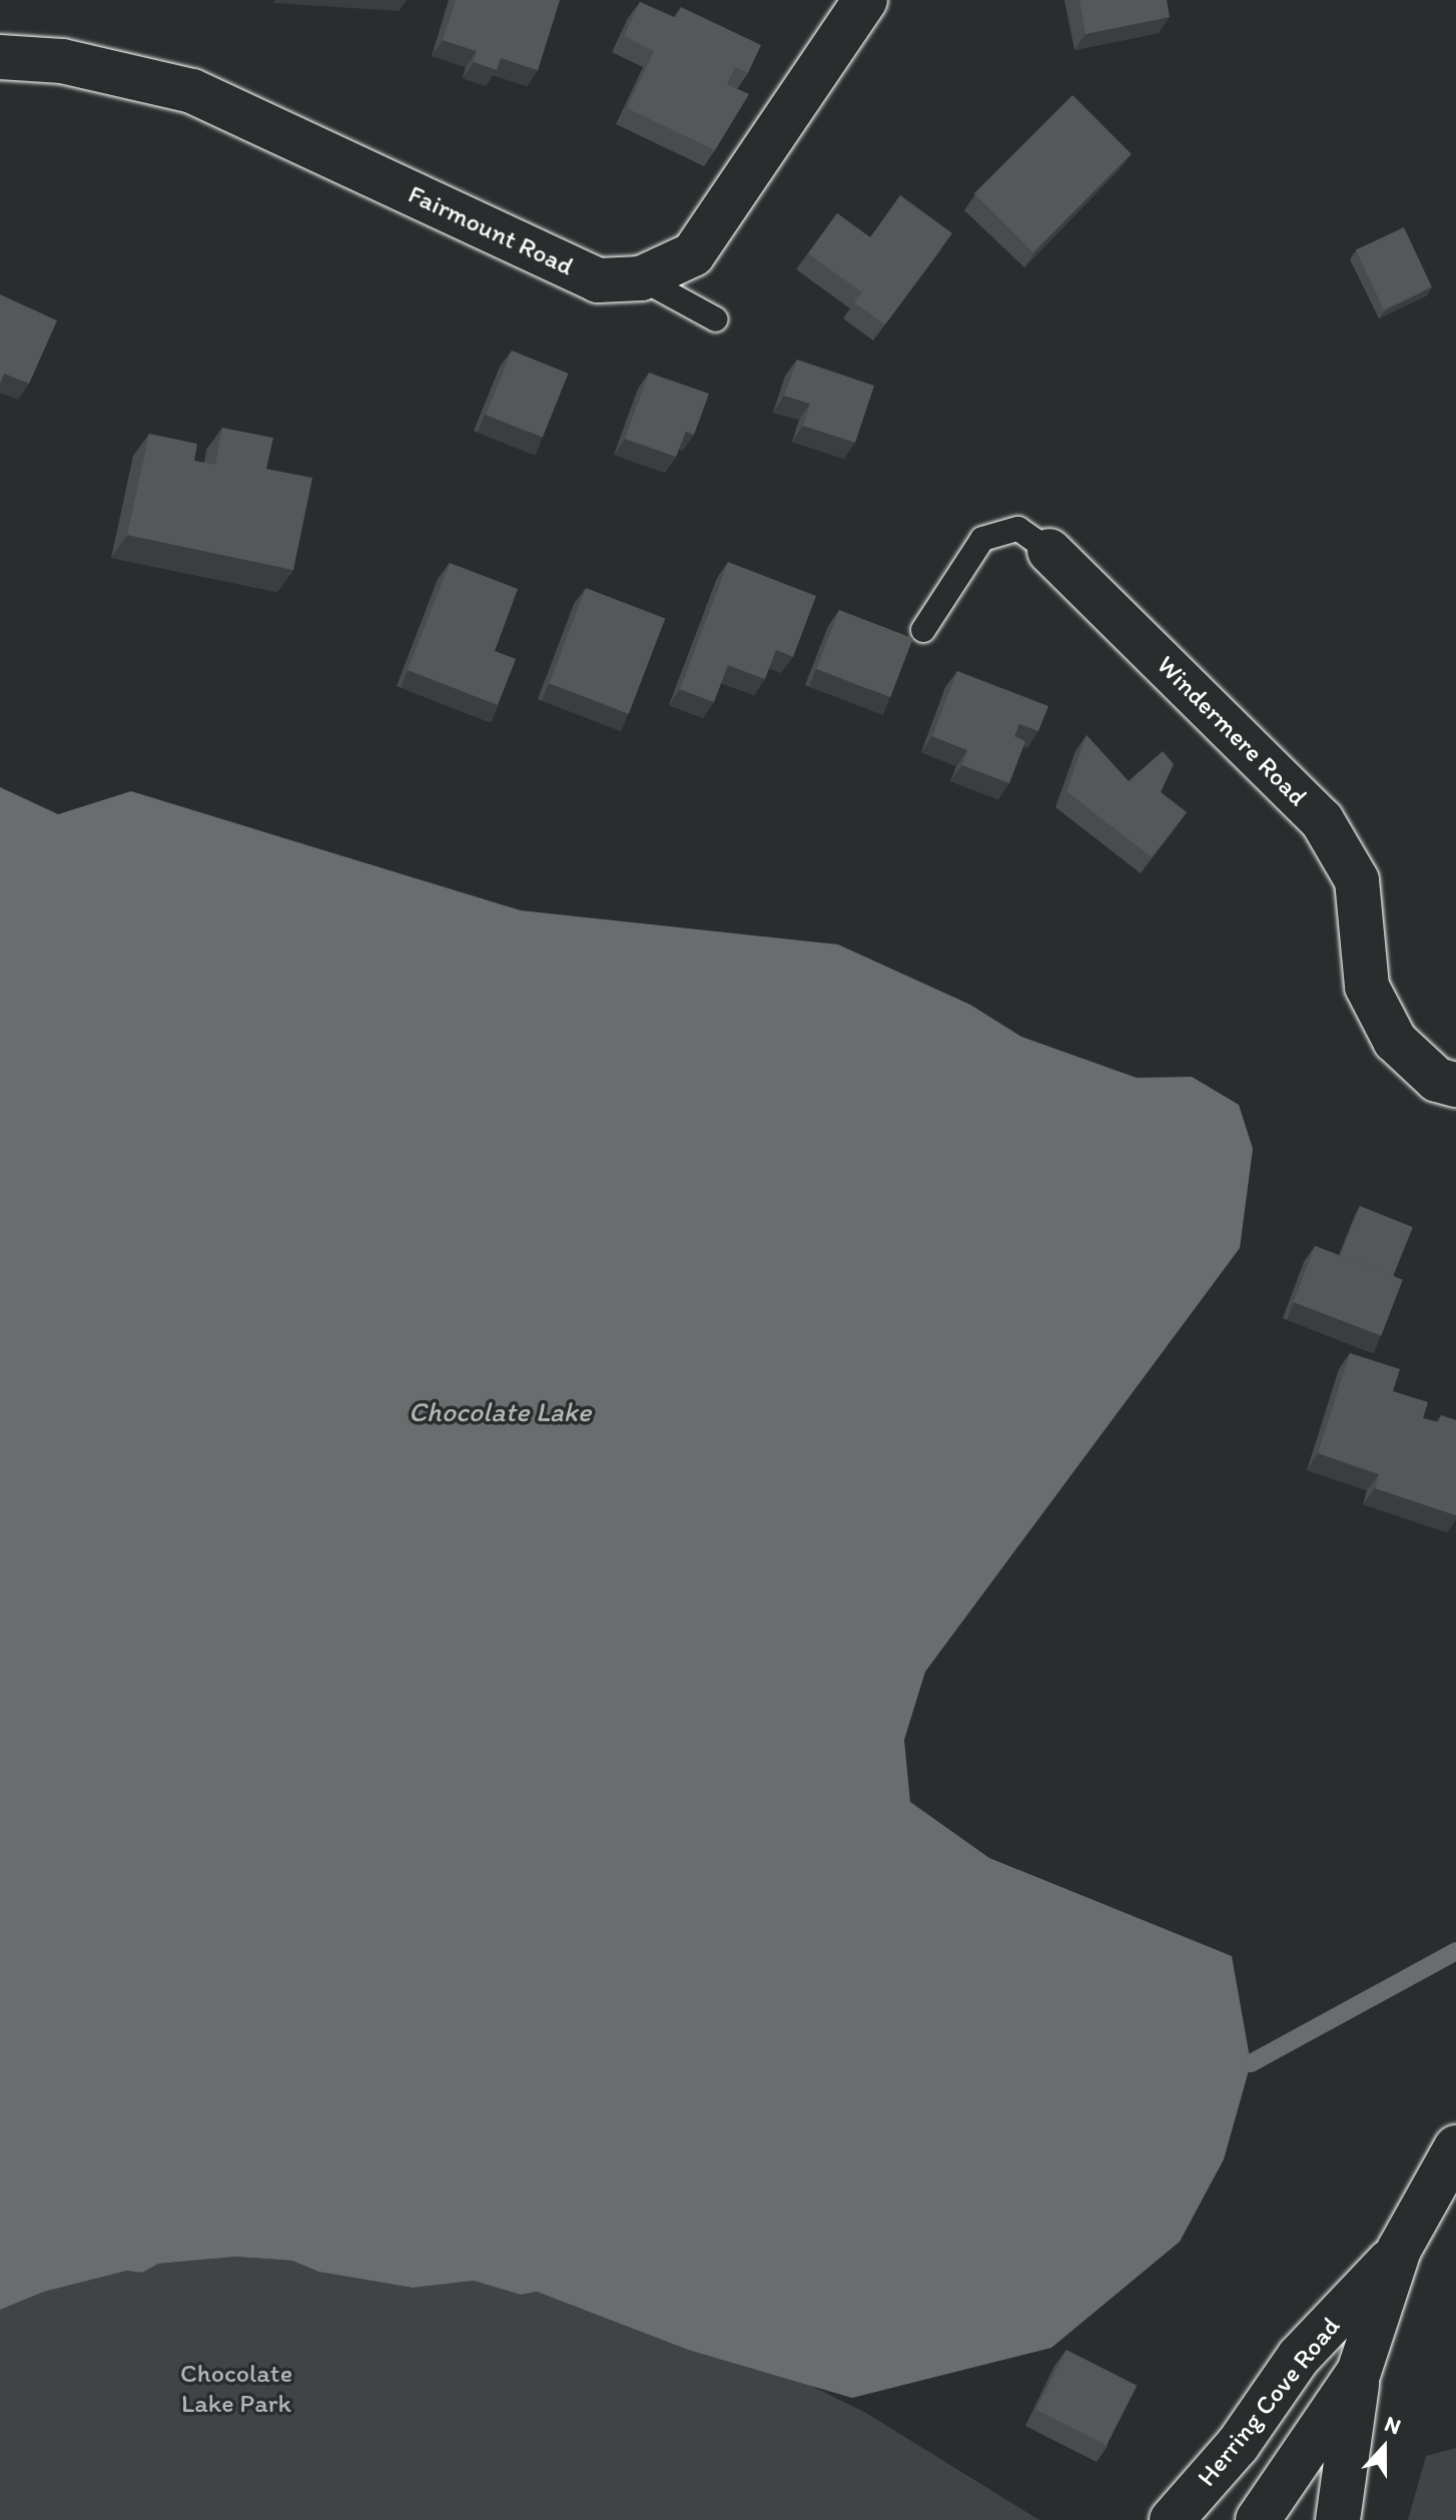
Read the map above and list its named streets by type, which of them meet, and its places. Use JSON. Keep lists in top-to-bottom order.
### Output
{
  "streets": {
    "street": ["Fairmount Road", "Windermere Road", "Herring Cove Road"]
  },
  "water": ["Chocolate Lake"],
  "parks": ["Chocolate Lake Park"],
  "north": "top"
}
